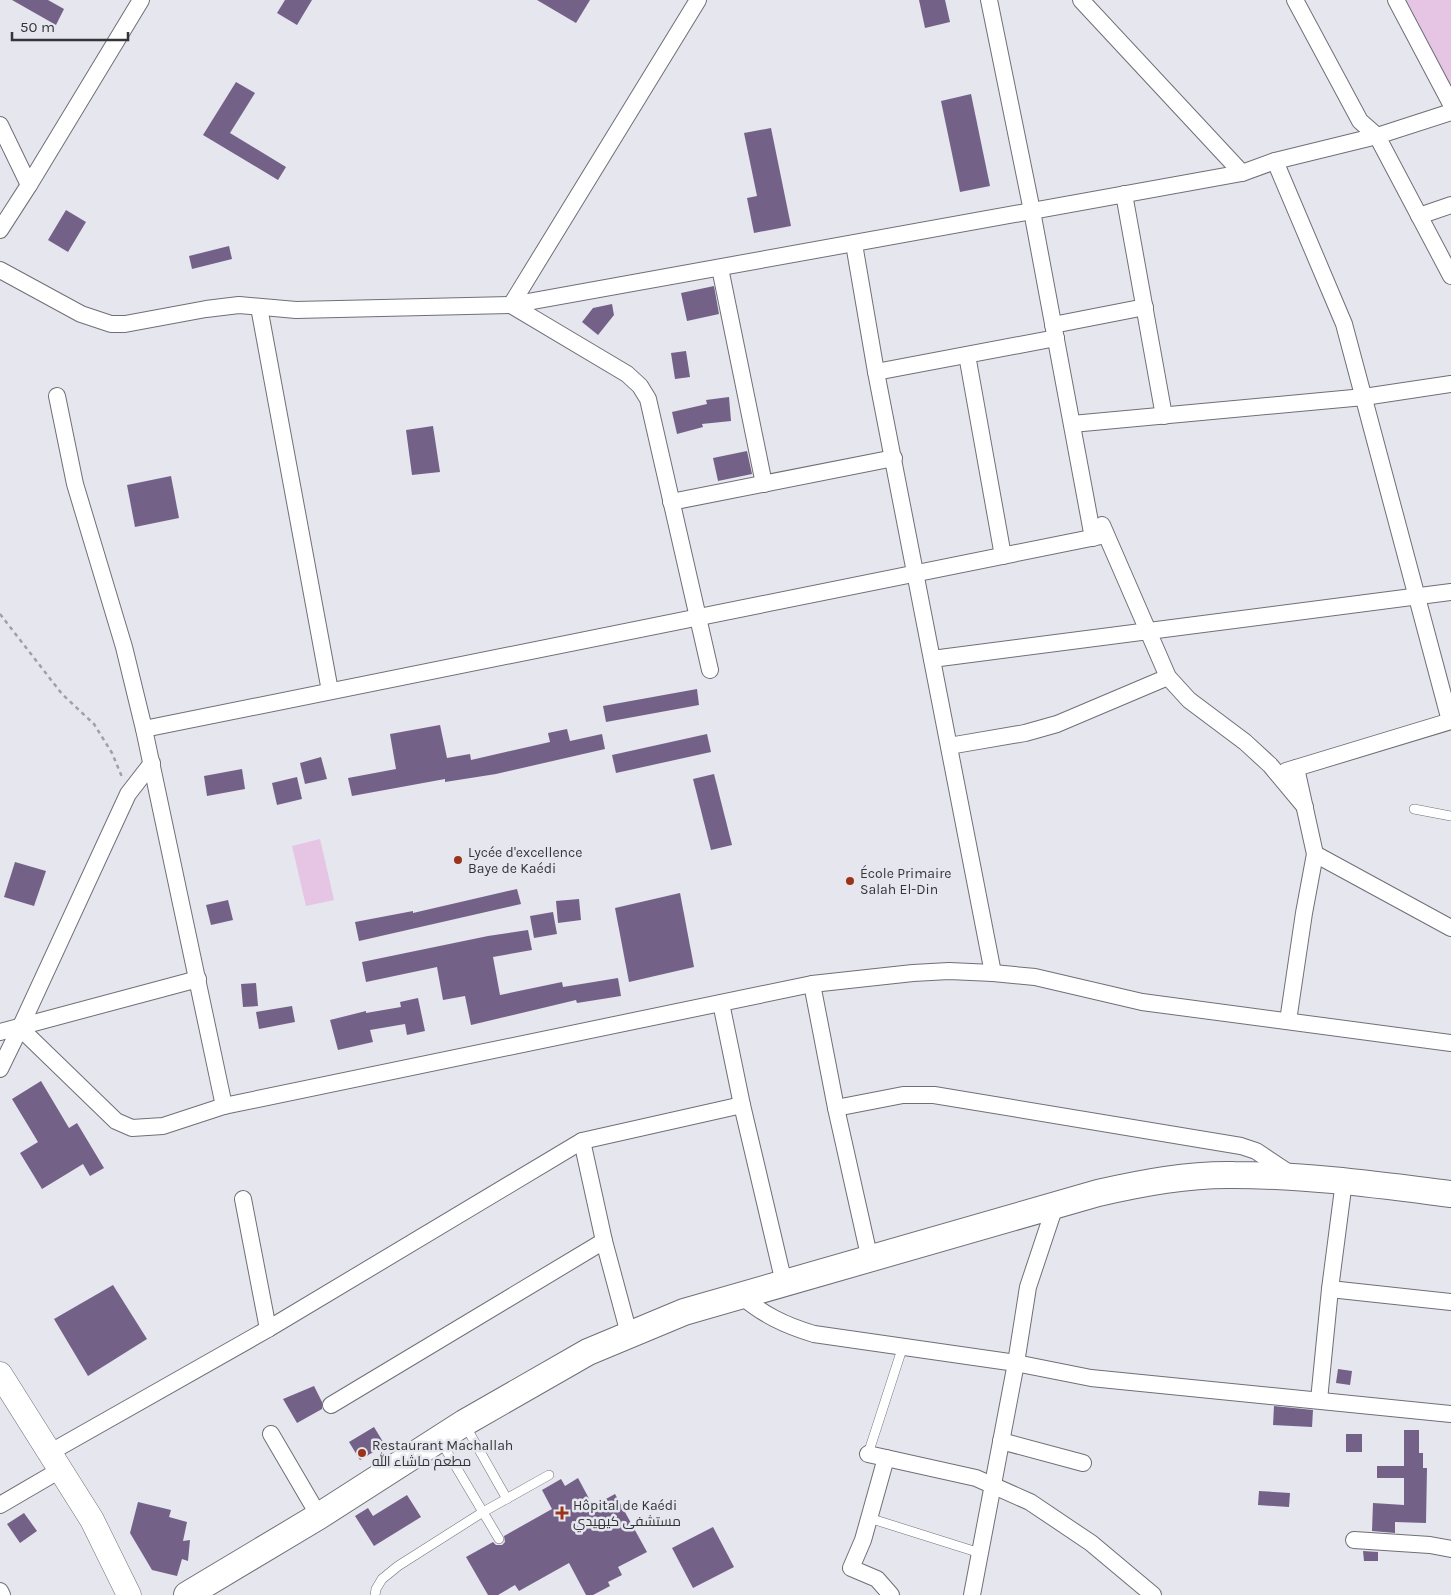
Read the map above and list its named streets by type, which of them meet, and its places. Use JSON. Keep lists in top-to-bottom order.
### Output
{
  "places": {
    "other": ["Lycée d'excellence Baye de Kaédi", "École Primaire Salah El-Din", "Restaurant Machallah مطعم ماشاء الله"],
    "health": ["Hôpital de Kaédi مستشفى كيهيدي"]
  },
  "scale_bar": "50 m"
}
